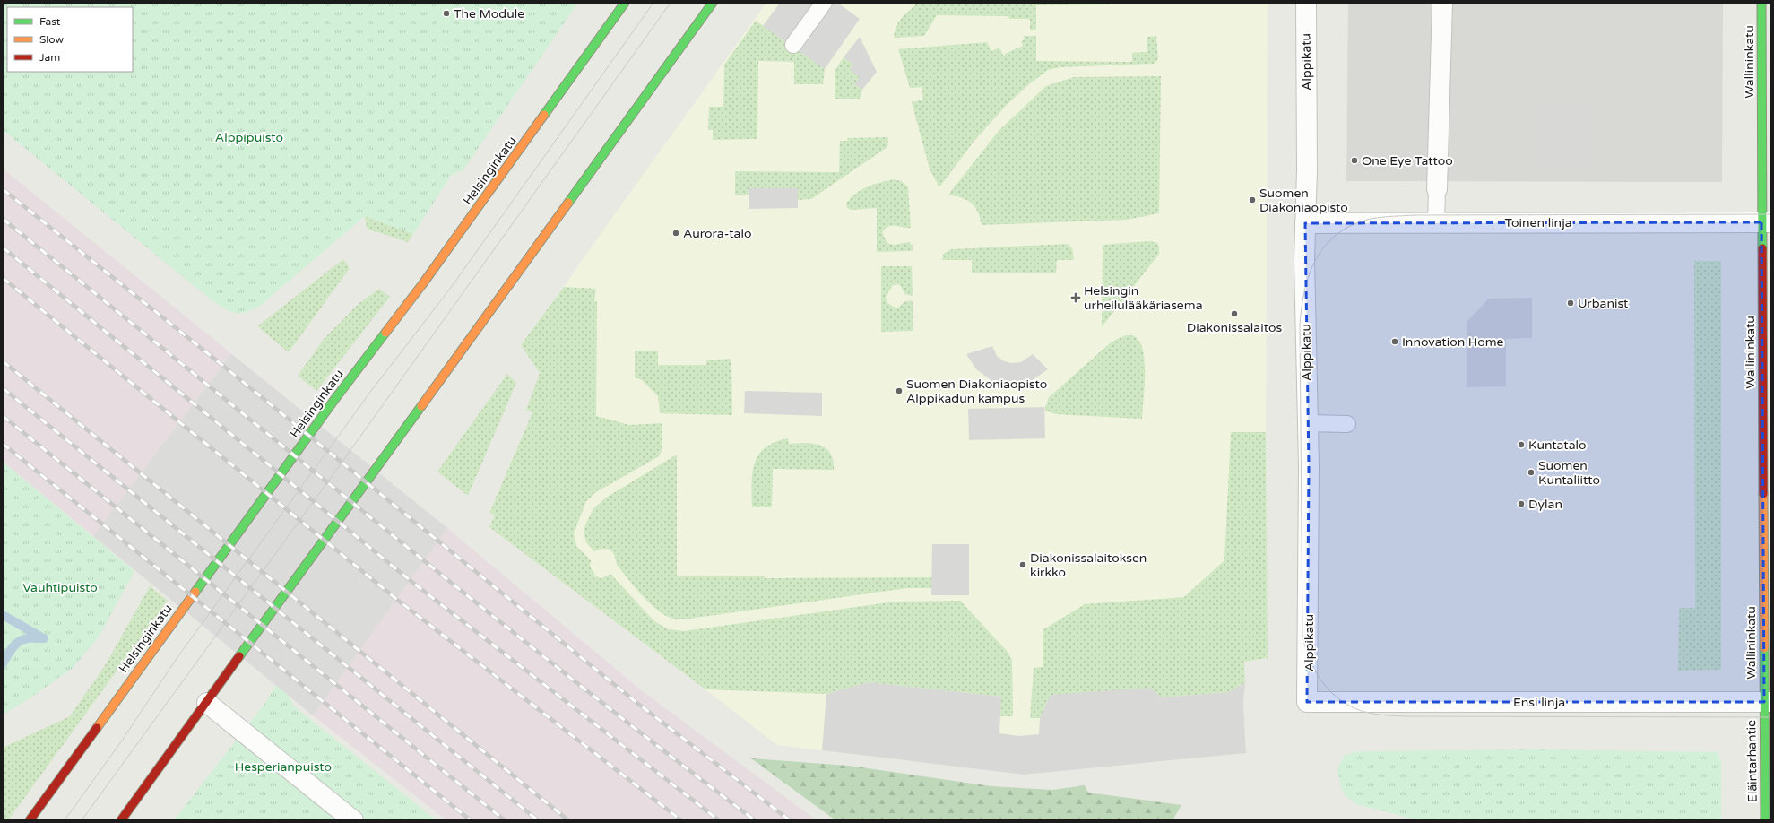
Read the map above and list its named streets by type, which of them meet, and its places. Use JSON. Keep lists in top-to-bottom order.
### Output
{
  "streets": {
    "main road": ["Wallininkatu", "Helsinginkatu", "Eläintarhantie"],
    "street": ["Alppikatu", "Toinen linja", "Ensi linja"]
  },
  "crossings": [
    ["Alppikatu", "Toinen linja"],
    ["Alppikatu", "Ensi linja"],
    ["Wallininkatu", "Toinen linja"],
    ["Wallininkatu", "Ensi linja"],
    ["Wallininkatu", "Eläintarhantie"],
    ["Ensi linja", "Eläintarhantie"]
  ],
  "parks": ["Alppipuisto", "Vauhtipuisto", "Hesperianpuisto"],
  "places": {
    "other": [
      "The Module",
      "One Eye Tattoo",
      "Suomen Diakoniaopisto",
      "Aurora-talo",
      "Urbanist",
      "Diakonissalaitos",
      "Innovation Home",
      "Suomen Diakoniaopisto Alppikadun kampus",
      "Kuntatalo",
      "Suomen Kuntaliitto",
      "Dylan",
      "Diakonissalaitoksen kirkko"
    ],
    "health": ["Helsingin urheilulääkäriasema"]
  },
  "legend": ["Fast", "Slow", "Jam"]
}
